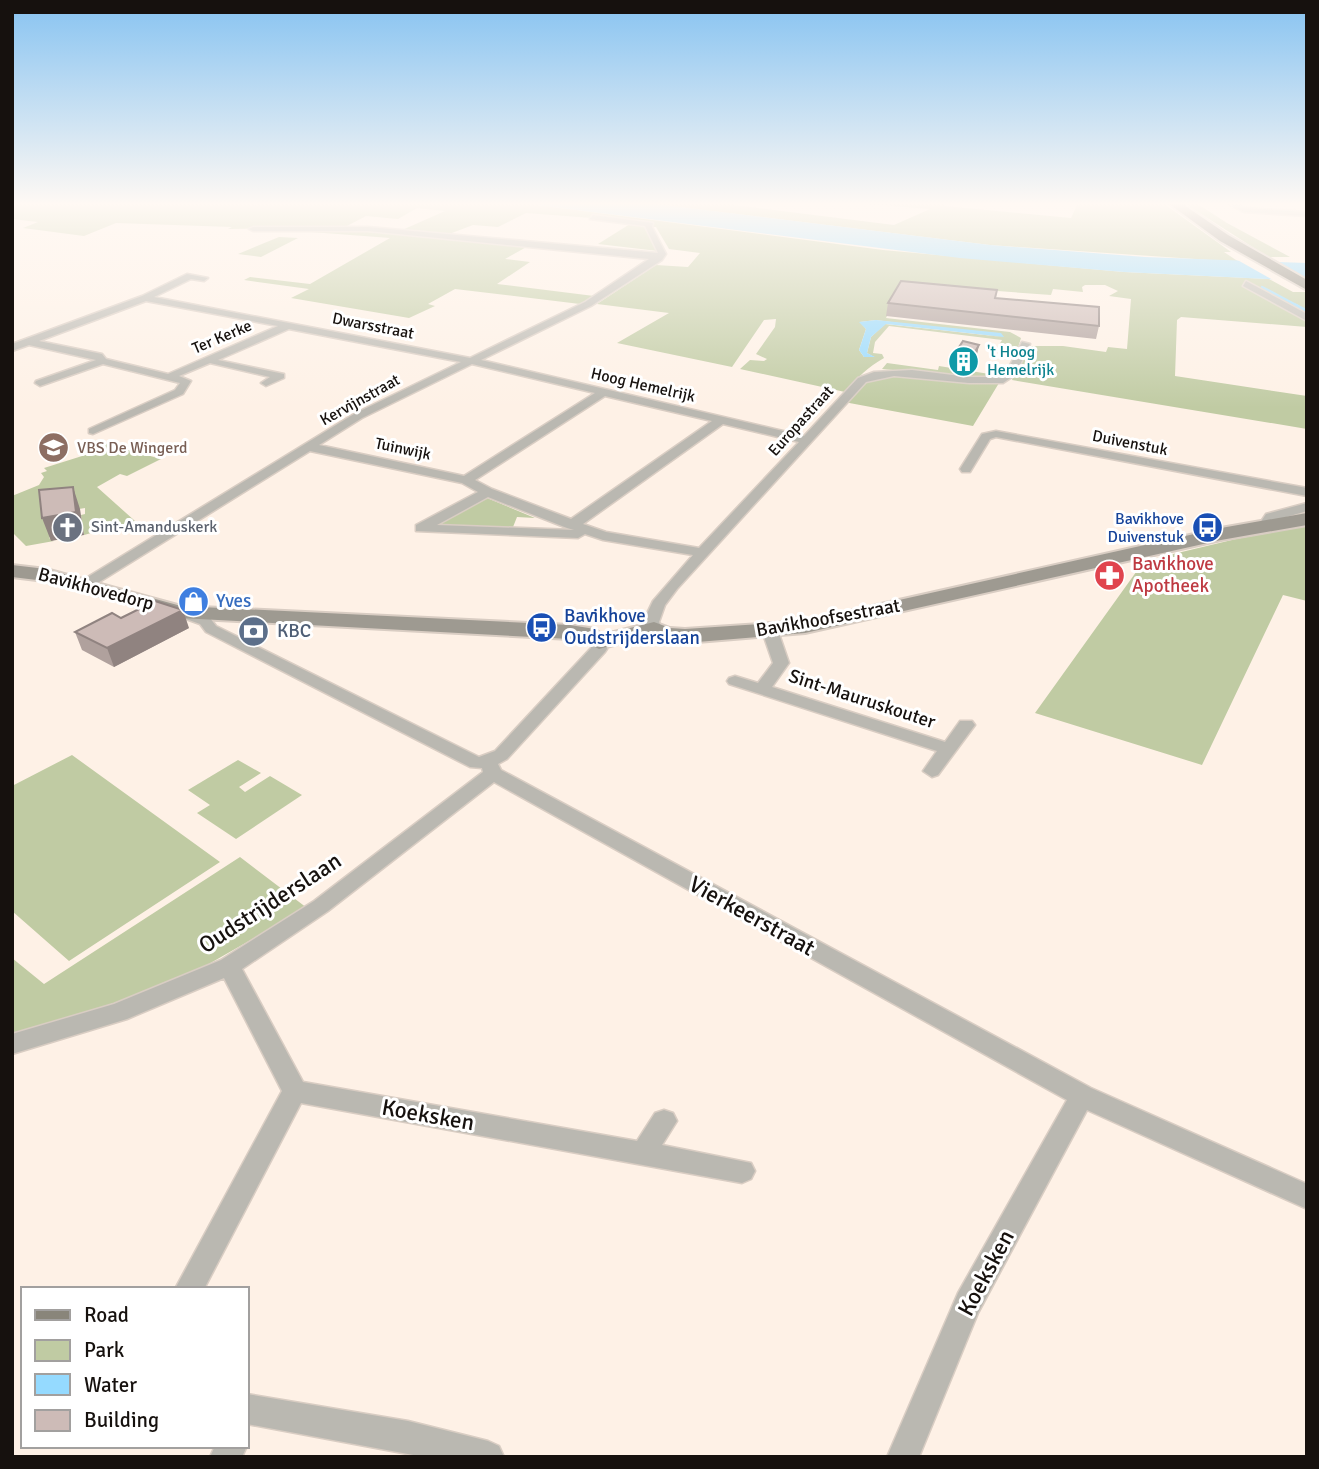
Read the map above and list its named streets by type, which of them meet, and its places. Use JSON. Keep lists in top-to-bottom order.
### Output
{
  "streets": {
    "street": [
      "Dwarsstraat",
      "Ter Kerke",
      "Hoog Hemelrijk",
      "Kervijnstraat",
      "Europastraat",
      "Duivenstuk",
      "Tuinwijk",
      "Bavikhovedorp",
      "Bavikhoofsestraat",
      "Sint-Mauruskouter",
      "Oudstrijderslaan",
      "Vierkeerstraat",
      "Koeksken"
    ]
  },
  "crossings": [
    ["Dwarsstraat", "Ter Kerke"],
    ["Dwarsstraat", "Hoog Hemelrijk"],
    ["Dwarsstraat", "Kervijnstraat"],
    ["Hoog Hemelrijk", "Kervijnstraat"],
    ["Hoog Hemelrijk", "Europastraat"],
    ["Kervijnstraat", "Tuinwijk"],
    ["Kervijnstraat", "Bavikhovedorp"],
    ["Europastraat", "Tuinwijk"],
    ["Europastraat", "Bavikhoofsestraat"],
    ["Bavikhovedorp", "Vierkeerstraat"],
    ["Bavikhoofsestraat", "Sint-Mauruskouter"],
    ["Bavikhoofsestraat", "Oudstrijderslaan"],
    ["Oudstrijderslaan", "Vierkeerstraat"],
    ["Vierkeerstraat", "Koeksken"]
  ],
  "places": {
    "building": ["'t Hoog Hemelrijk"],
    "school or university": ["VBS De Wingerd"],
    "church": ["Sint-Amanduskerk"],
    "bus stop": ["Bavikhove Duivenstuk", "Bavikhove Oudstrijderslaan"],
    "pharmacy": ["Bavikhove Apotheek"],
    "shop": ["Yves"],
    "bank": ["KBC"]
  },
  "legend": [
    "Road",
    "Park",
    "Water",
    "Building"
  ]
}
